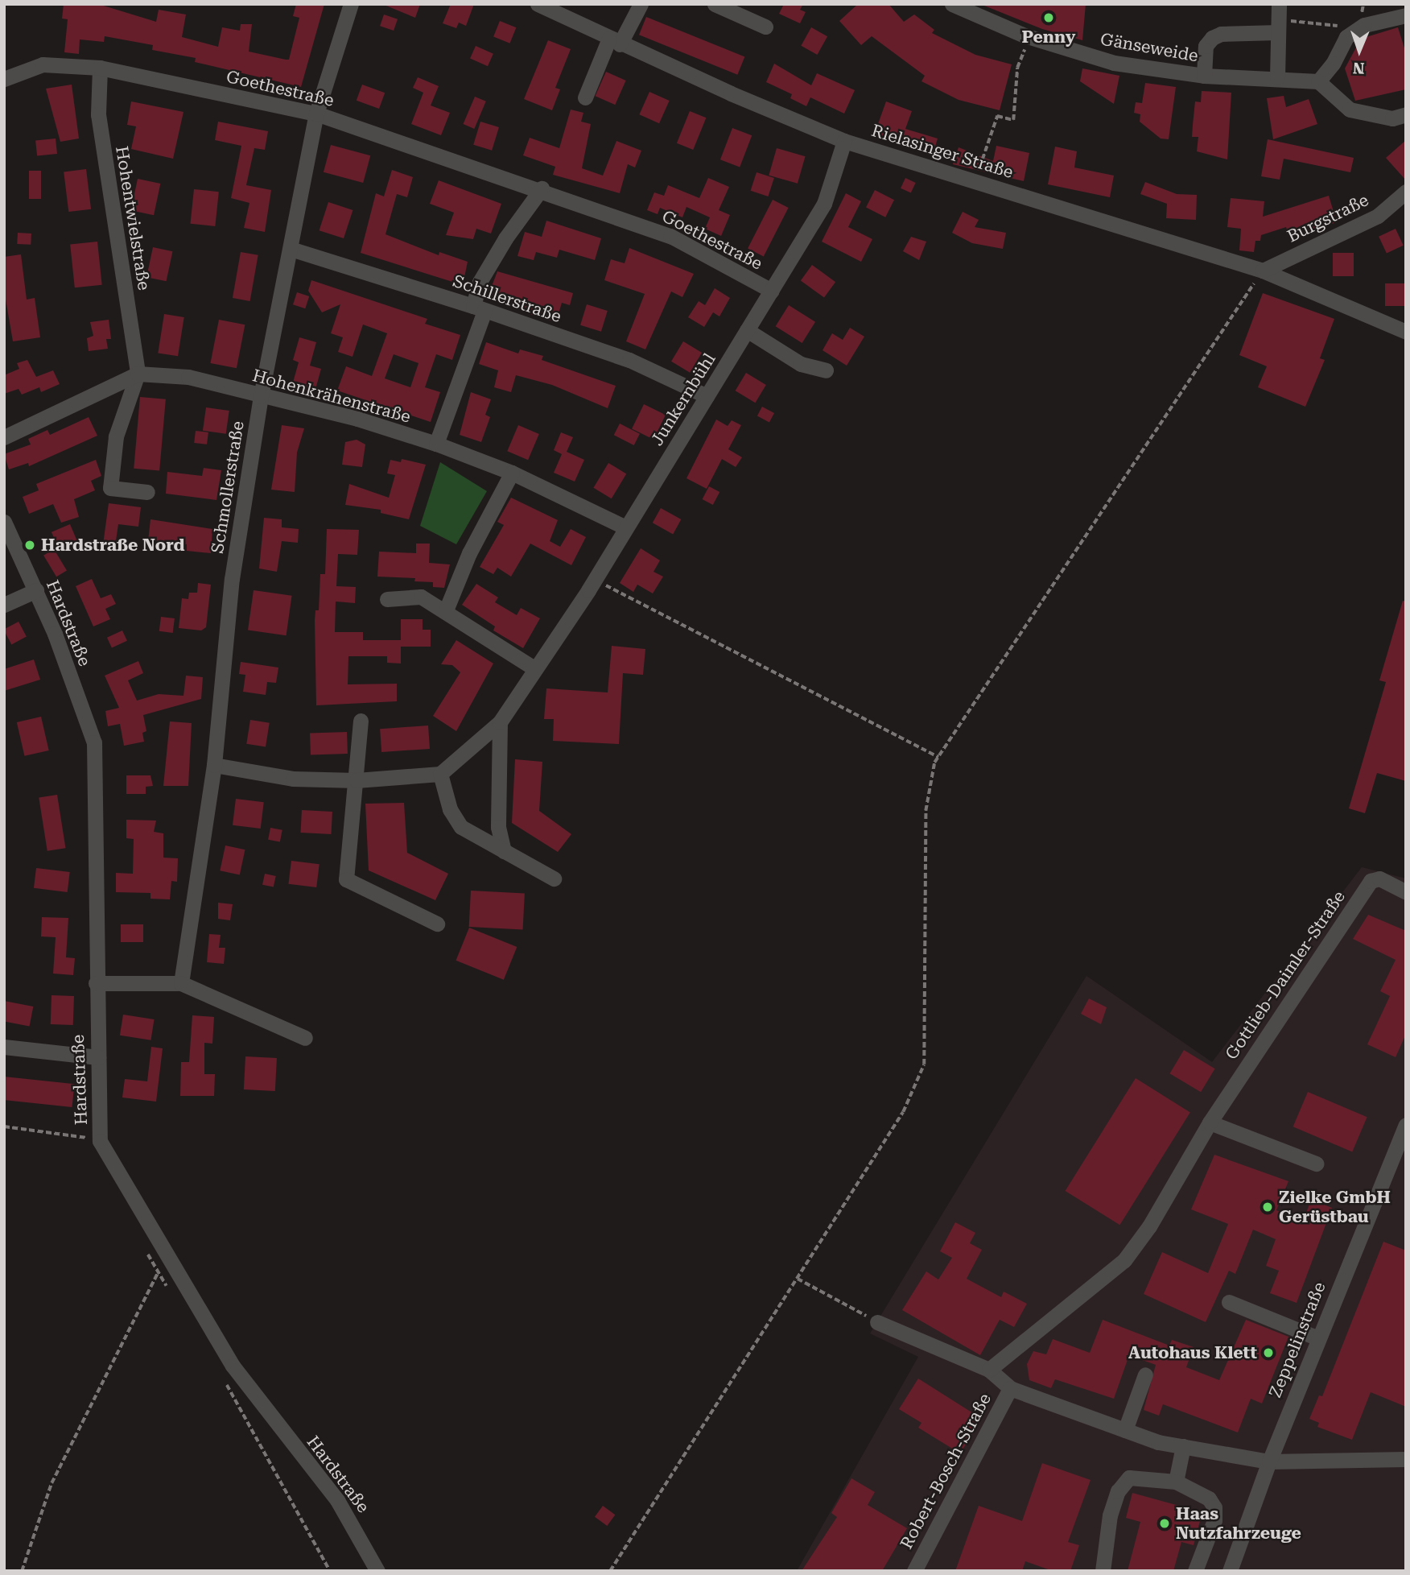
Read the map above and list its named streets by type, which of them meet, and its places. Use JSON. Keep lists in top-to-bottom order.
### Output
{
  "streets": {
    "street": [
      "Gänseweide",
      "Goethestraße",
      "Rielasinger Straße",
      "Hohentwielstraße",
      "Burgstraße",
      "Schillerstraße",
      "Hohenkrähenstraße",
      "Junkernbühl",
      "Schmollerstraße",
      "Hardstraße",
      "Gottlieb-Daimler-Straße",
      "Zeppelinstraße",
      "Robert-Bosch-Straße"
    ]
  },
  "crossings": [
    ["Goethestraße", "Hohentwielstraße"],
    ["Goethestraße", "Junkernbühl"],
    ["Goethestraße", "Schmollerstraße"],
    ["Rielasinger Straße", "Burgstraße"],
    ["Rielasinger Straße", "Junkernbühl"],
    ["Hohentwielstraße", "Hohenkrähenstraße"],
    ["Schillerstraße", "Junkernbühl"],
    ["Schillerstraße", "Schmollerstraße"],
    ["Hohenkrähenstraße", "Junkernbühl"],
    ["Hohenkrähenstraße", "Schmollerstraße"],
    ["Gottlieb-Daimler-Straße", "Robert-Bosch-Straße"],
    ["Zeppelinstraße", "Robert-Bosch-Straße"]
  ],
  "places": [
    "Penny",
    "Hardstraße Nord",
    "Zielke GmbH Gerüstbau",
    "Autohaus Klett",
    "Haas Nutzfahrzeuge"
  ],
  "north": "bottom"
}
